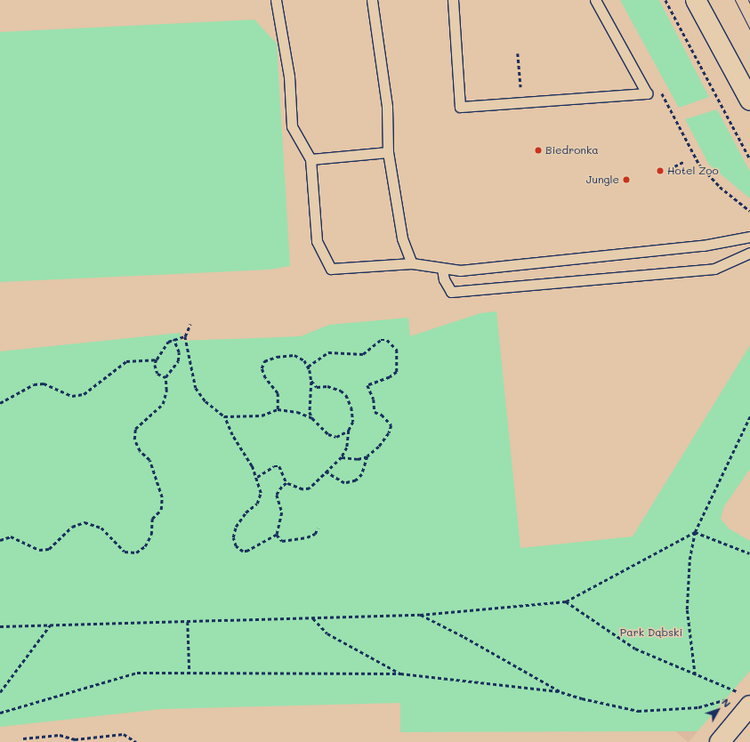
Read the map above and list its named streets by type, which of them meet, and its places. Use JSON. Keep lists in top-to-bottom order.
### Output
{
  "parks": ["Park Dąbski"],
  "places": ["Biedronka", "Hotel Zoo", "Jungle"],
  "north": "top right"
}
